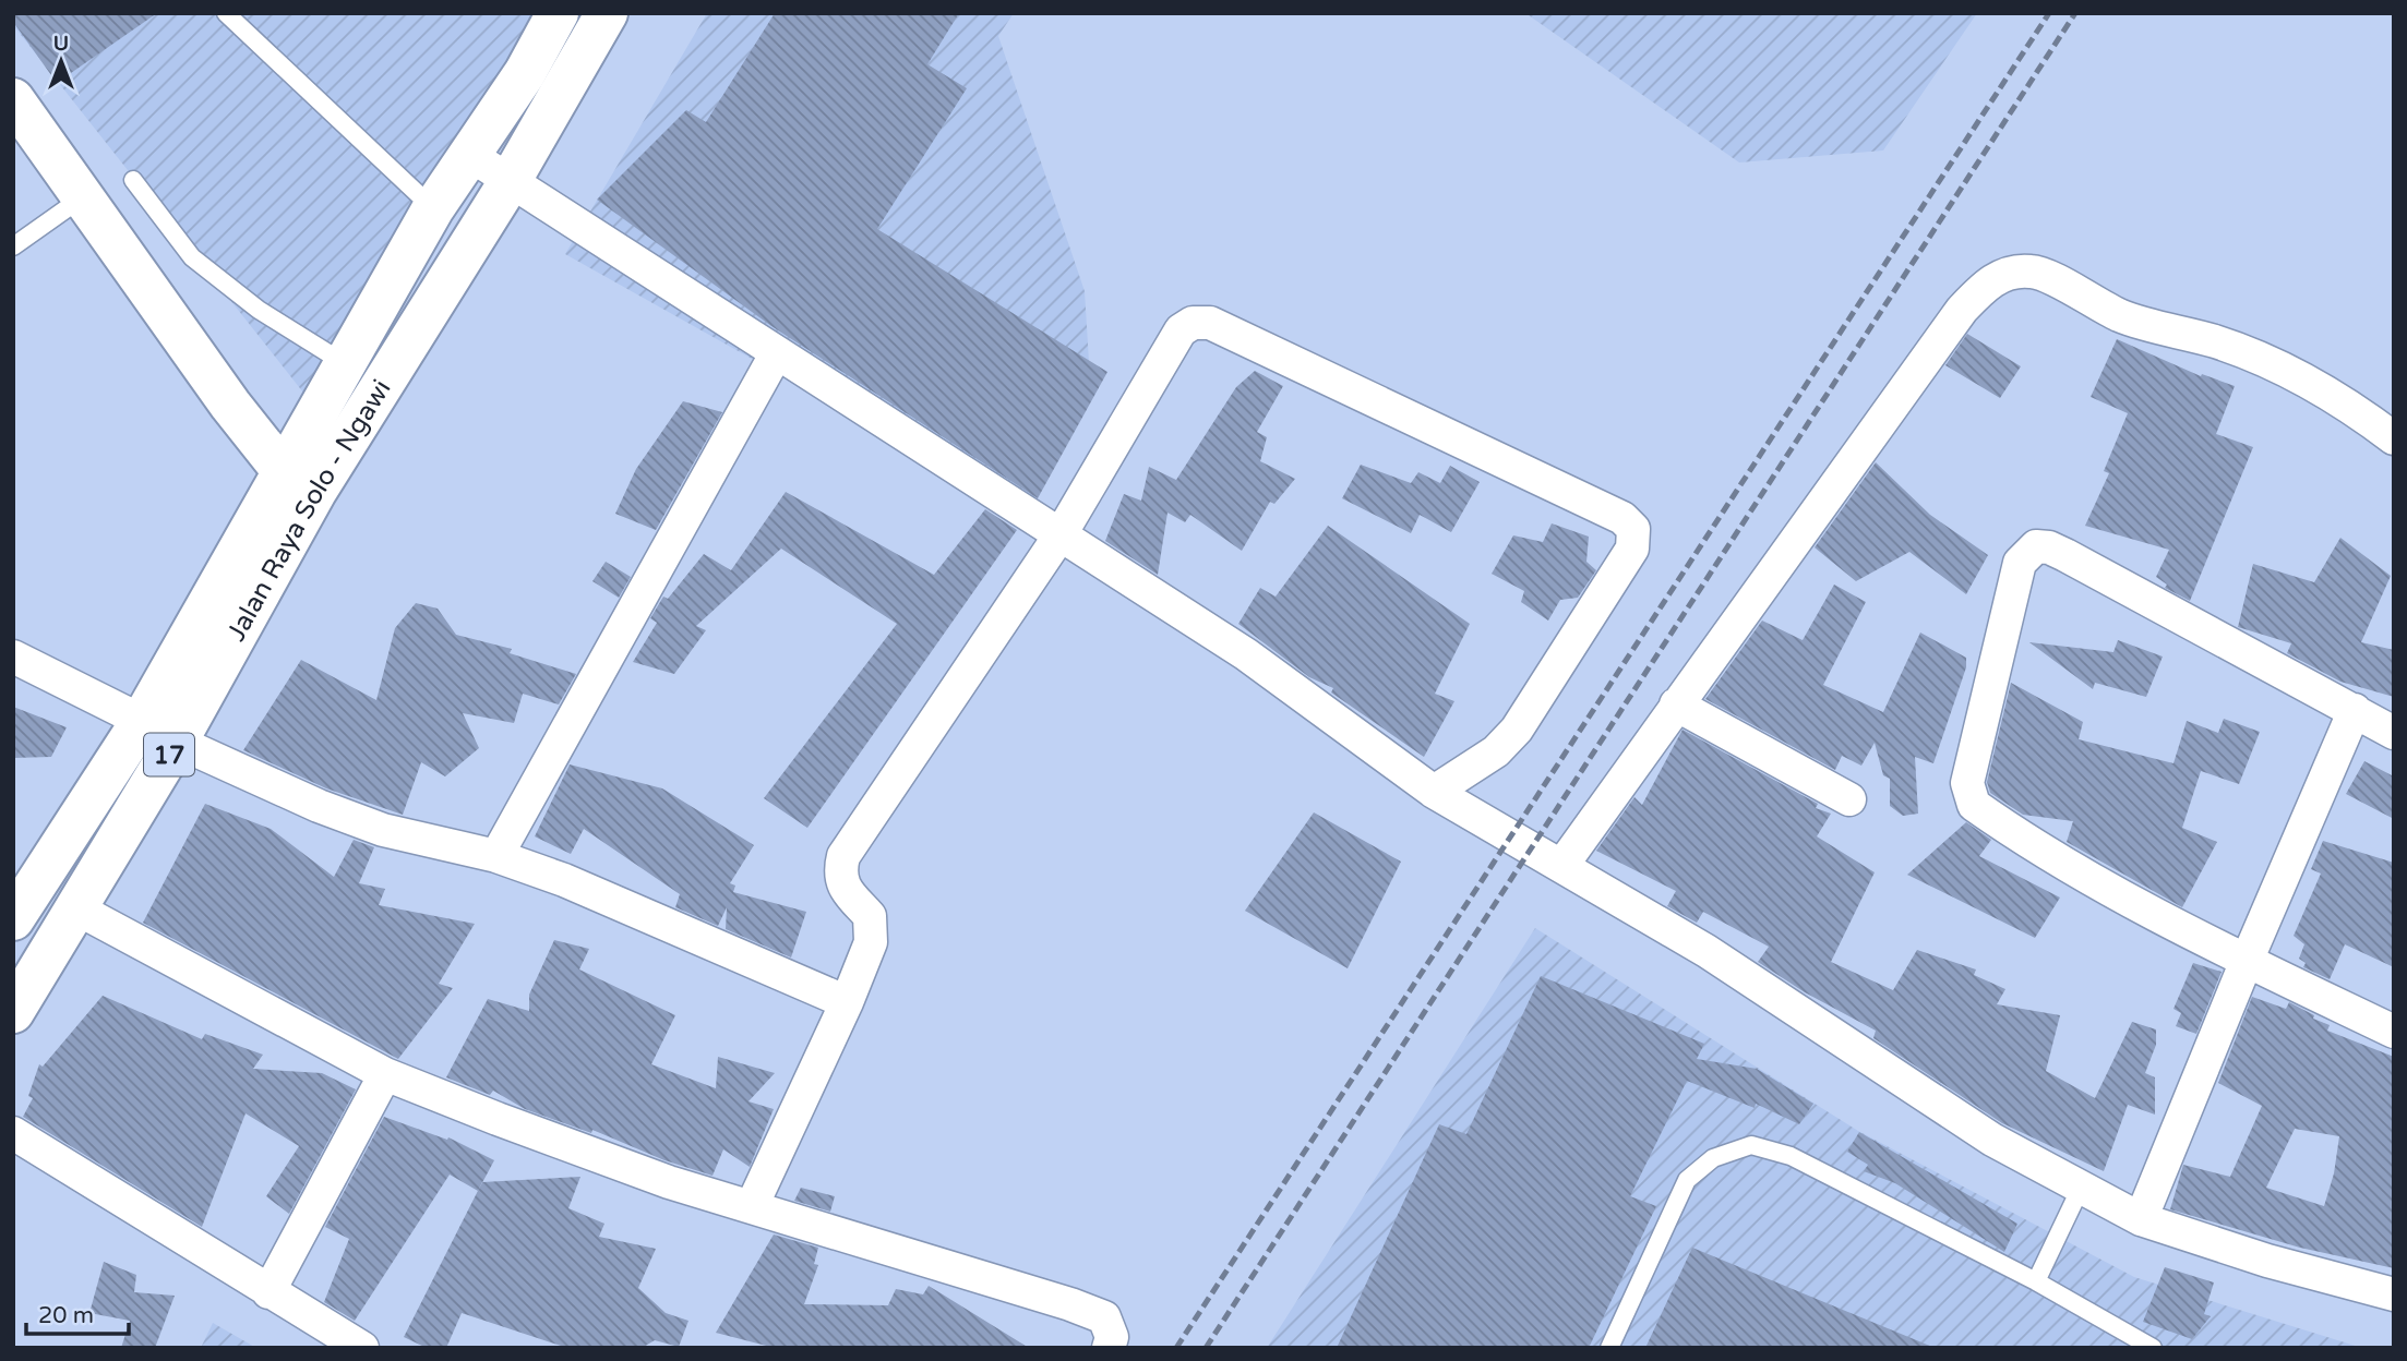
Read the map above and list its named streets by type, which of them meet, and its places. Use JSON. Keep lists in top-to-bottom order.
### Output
{
  "streets": {
    "main road": ["Jalan Raya Solo - Ngawi", "17"]
  },
  "scale_bar": "20 m",
  "north": "top"
}
